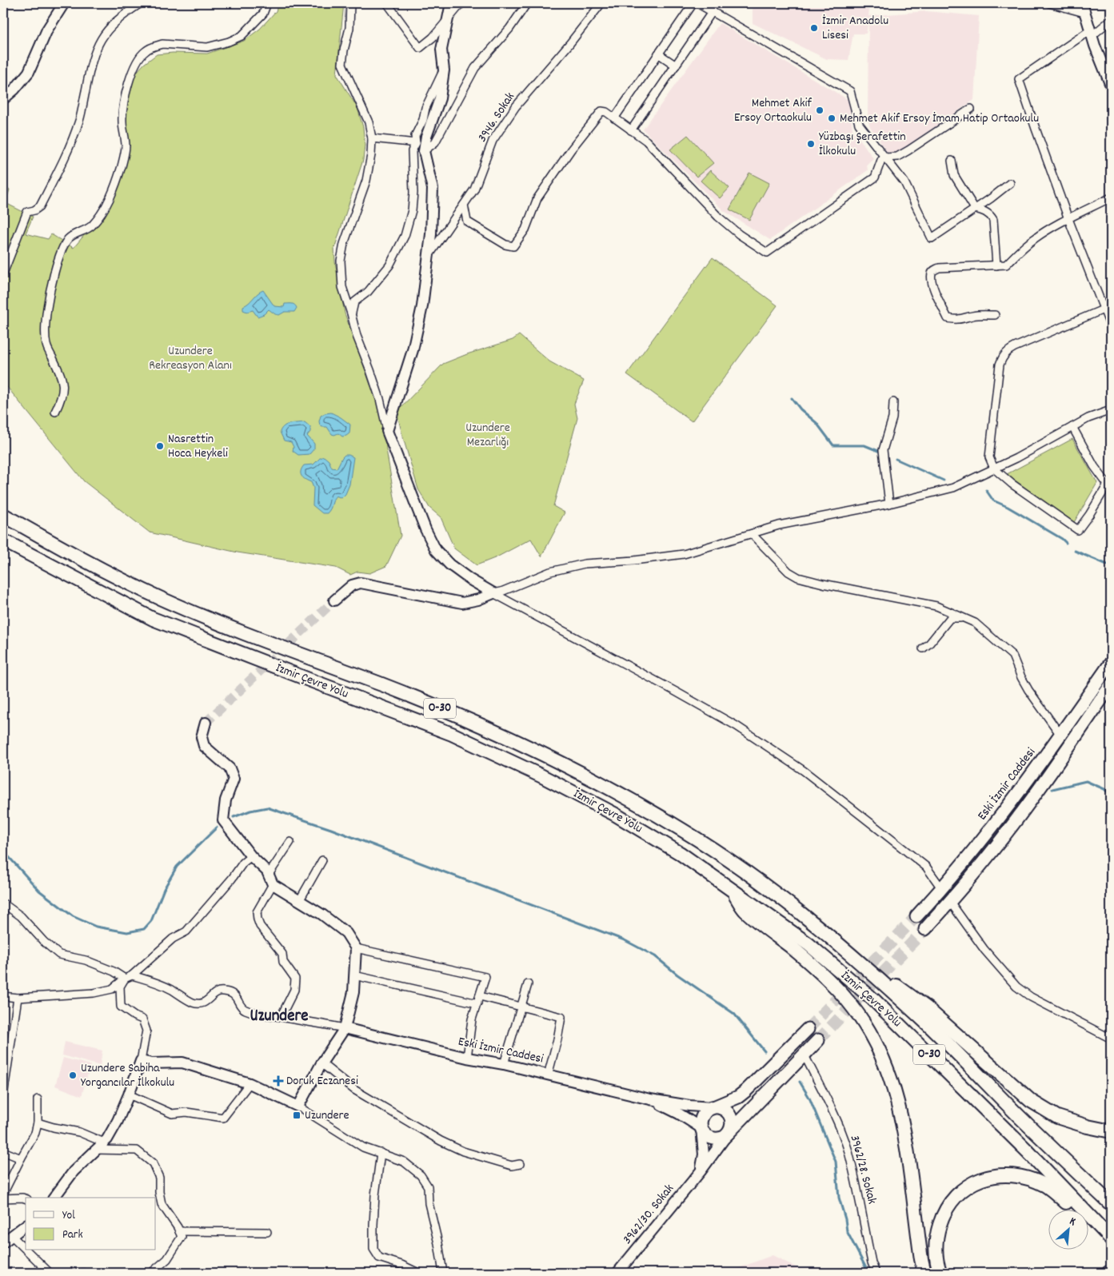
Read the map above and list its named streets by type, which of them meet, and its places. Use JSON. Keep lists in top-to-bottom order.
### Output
{
  "streets": {
    "highway": ["İzmir Çevre Yolu", "O-30"],
    "main road": ["Eski İzmir Caddesi"],
    "street": ["3946. Sokak", "3962/28. Sokak", "3962/30. Sokak"]
  },
  "crossings": [
    ["Eski İzmir Caddesi", "3962/30. Sokak"]
  ],
  "districts": ["Uzundere"],
  "parks": ["Uzundere Rekreasyon Alanı", "Uzundere Mezarlığı"],
  "places": {
    "other": [
      "İzmir Anadolu Lisesi",
      "Mehmet Akif Ersoy Ortaokulu",
      "Mehmet Akif Ersoy İmam Hatip Ortaokulu",
      "Yüzbaşı Şerafettin İlkokulu",
      "Nasrettin Hoca Heykeli",
      "Uzundere Sabiha Yorgancılar İlkokulu"
    ],
    "health": ["Doruk Eczanesi"],
    "transit": ["Uzundere"]
  },
  "legend": ["Yol", "Park"],
  "north": "top right"
}
